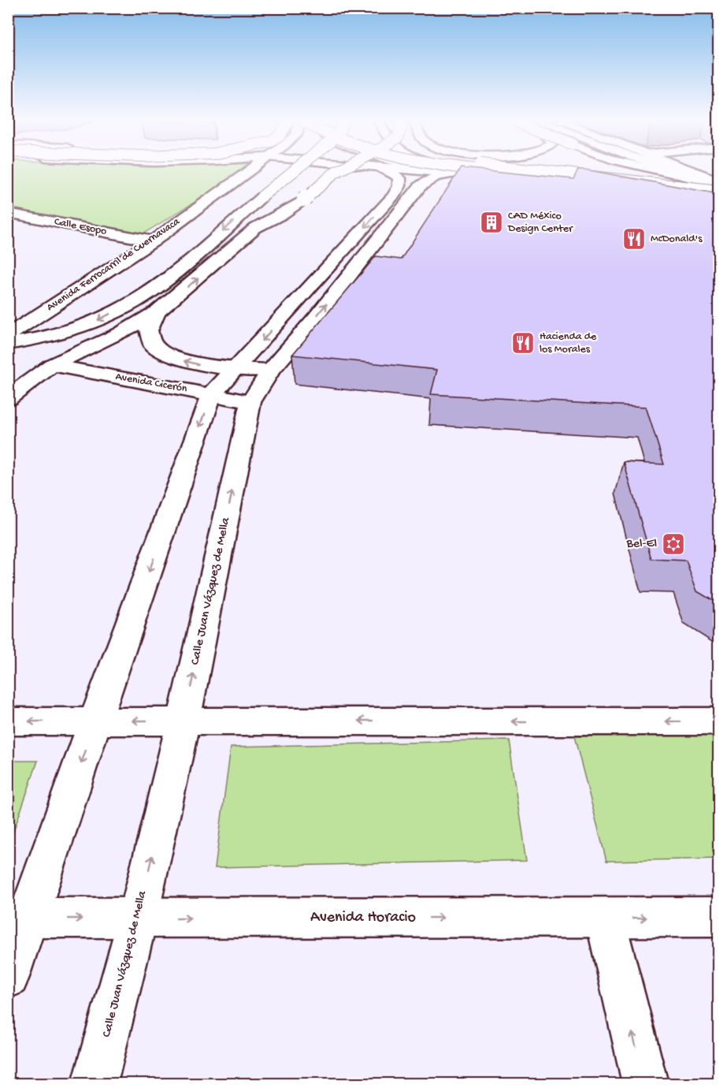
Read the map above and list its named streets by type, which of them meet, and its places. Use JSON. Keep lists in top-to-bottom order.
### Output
{
  "streets": {
    "main road": [
      "Calle Esopo",
      "Avenida Ferrocarril de Cuernavaca",
      "Avenida Cicerón",
      "Calle Juan Vázquez de Mella",
      "Avenida Horacio"
    ]
  },
  "crossings": [
    ["Calle Esopo", "Avenida Ferrocarril de Cuernavaca"],
    ["Avenida Cicerón", "Calle Juan Vázquez de Mella"],
    ["Calle Juan Vázquez de Mella", "Avenida Horacio"]
  ],
  "places": {
    "building": ["CAD México Design Center"],
    "restaurant": ["McDonald's", "Hacienda de los Morales"],
    "synagogue": ["Bel-El"]
  }
}
